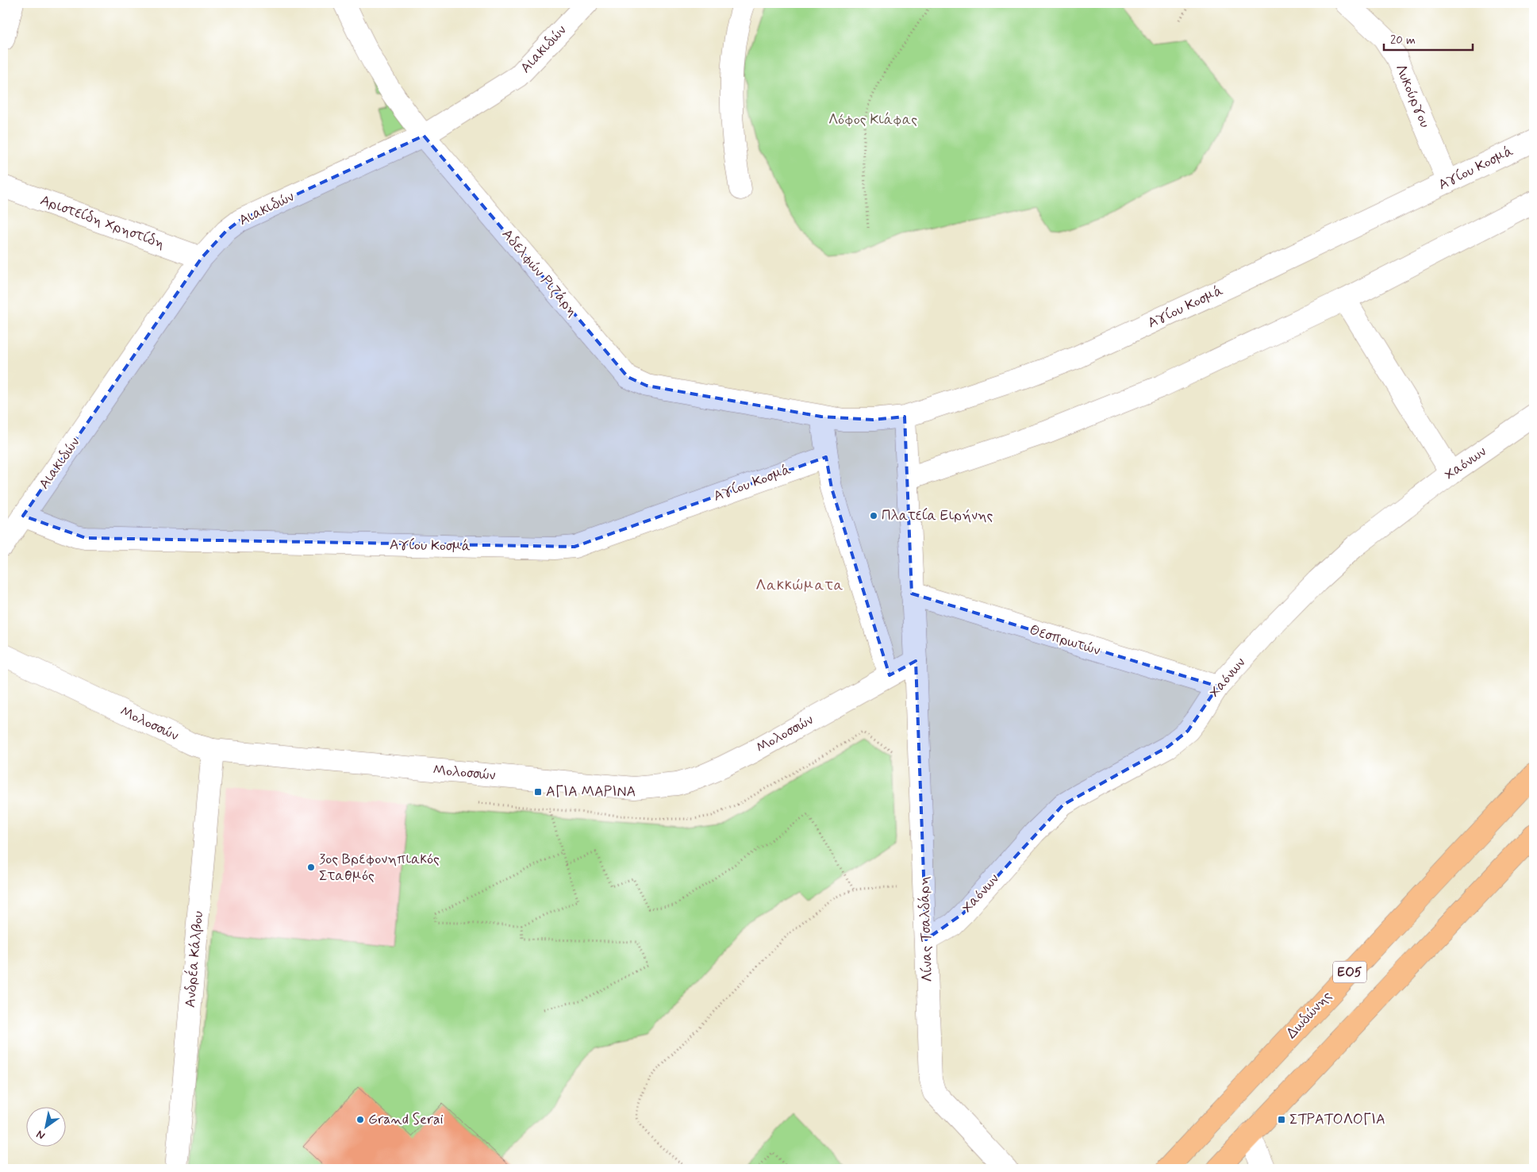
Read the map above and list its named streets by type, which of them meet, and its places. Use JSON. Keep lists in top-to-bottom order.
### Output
{
  "streets": {
    "main road": ["ΕΟ5", "Δωδώνης"],
    "street": [
      "Αιακιδών",
      "Λυκούργου",
      "Αγίου Κοσμά",
      "Αριστείδη Χρηστίδη",
      "Αδελφών Ριζάρη",
      "Χαόνων",
      "Θεσπρωτών",
      "Μολοσσών",
      "Λίνας Τσαλδάρη",
      "Ανδρέα Κάλβου"
    ]
  },
  "crossings": [
    ["Αιακιδών", "Αγίου Κοσμά"],
    ["Αιακιδών", "Αριστείδη Χρηστίδη"],
    ["Αιακιδών", "Αδελφών Ριζάρη"],
    ["Λυκούργου", "Αγίου Κοσμά"],
    ["Αγίου Κοσμά", "Αδελφών Ριζάρη"],
    ["Αγίου Κοσμά", "Λίνας Τσαλδάρη"],
    ["Χαόνων", "Θεσπρωτών"],
    ["Χαόνων", "Λίνας Τσαλδάρη"],
    ["Θεσπρωτών", "Λίνας Τσαλδάρη"],
    ["Μολοσσών", "Λίνας Τσαλδάρη"],
    ["Μολοσσών", "Ανδρέα Κάλβου"]
  ],
  "districts": ["Λακκώματα"],
  "parks": ["Λόφος Κιάφας"],
  "places": {
    "other": ["Πλατεία Ειρήνης", "3ος Βρεφονηπιακός Σταθμός", "Grand Serai"],
    "transit": ["ΑΓΙΑ ΜΑΡΙΝΑ", "ΣΤΡΑΤΟΛΟΓΙΑ"]
  },
  "scale_bar": "20 m",
  "north": "bottom left"
}
